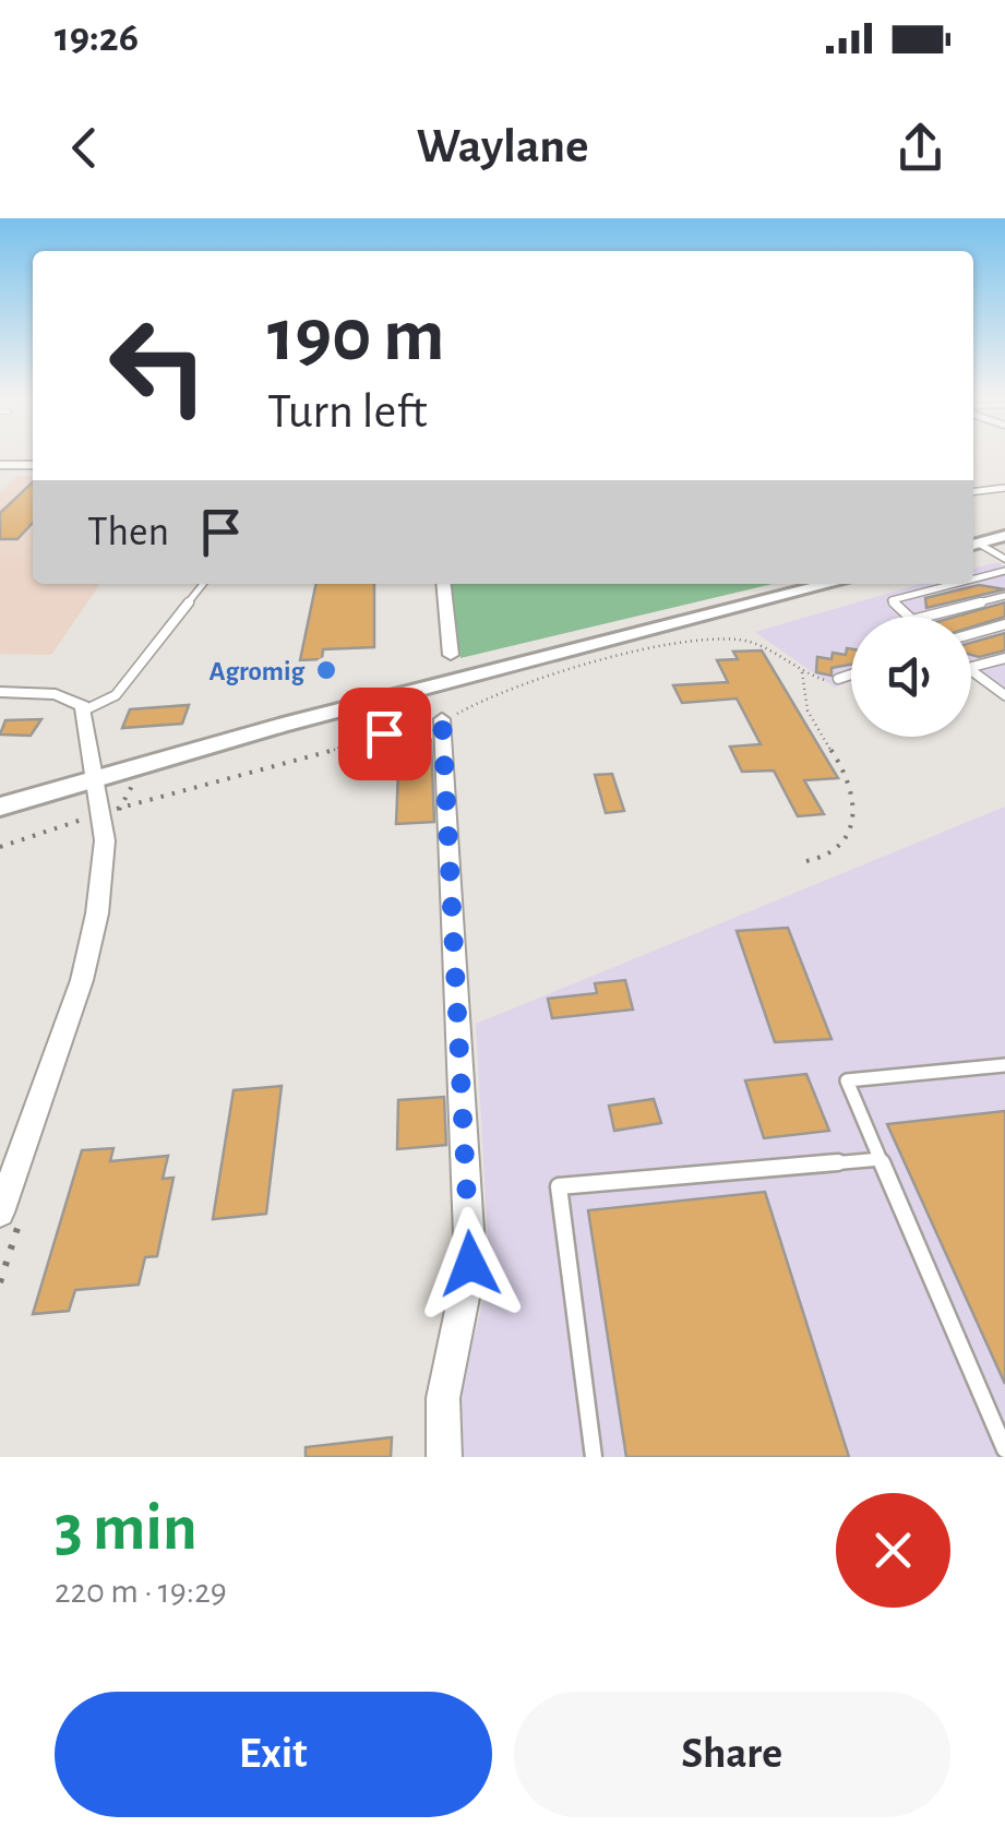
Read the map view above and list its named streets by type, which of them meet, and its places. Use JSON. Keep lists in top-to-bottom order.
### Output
{
  "places": ["Agromig"],
  "page": {
    "status": "19:26",
    "header": "Waylane",
    "turn": ["190 m", "Turn left"],
    "then": "Then",
    "heading": ["3 min", "220 m · 19:29"],
    "buttons": ["Exit", "Share"]
  }
}
